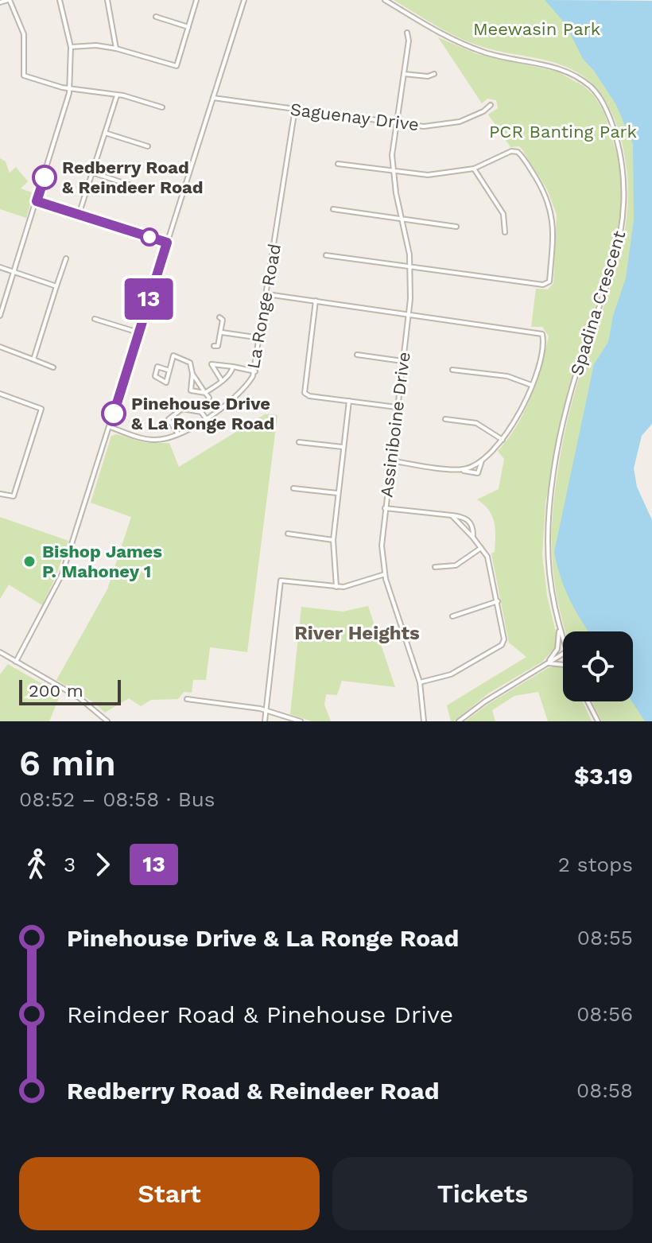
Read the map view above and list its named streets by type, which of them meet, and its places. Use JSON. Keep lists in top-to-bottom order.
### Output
{
  "streets": {
    "street": [
      "Saguenay Drive",
      "Spadina Crescent",
      "La Ronge Road",
      "Assiniboine Drive"
    ]
  },
  "crossings": [
    ["Saguenay Drive", "La Ronge Road"],
    ["Saguenay Drive", "Assiniboine Drive"]
  ],
  "districts": ["River Heights"],
  "parks": ["Meewasin Park", "PCR Banting Park"],
  "places": ["Redberry Road & Reindeer Road", "Pinehouse Drive & La Ronge Road", "Bishop James P. Mahoney 1"],
  "lines": ["bus line 13"],
  "scale_bar": "200 m",
  "page": {
    "on_map": "13",
    "scale": "200 m",
    "heading": ["6 min", "08:52 – 08:58 · Bus", "$3.19"],
    "legs": ["3", "13", "2 stops"],
    "list": [
      {
        "name": "Pinehouse Drive & La Ronge Road",
        "value": "08:55"
      },
      {
        "name": "Reindeer Road & Pinehouse Drive",
        "value": "08:56"
      },
      {
        "name": "Redberry Road & Reindeer Road",
        "value": "08:58"
      }
    ],
    "buttons": ["Start", "Tickets"]
  }
}
